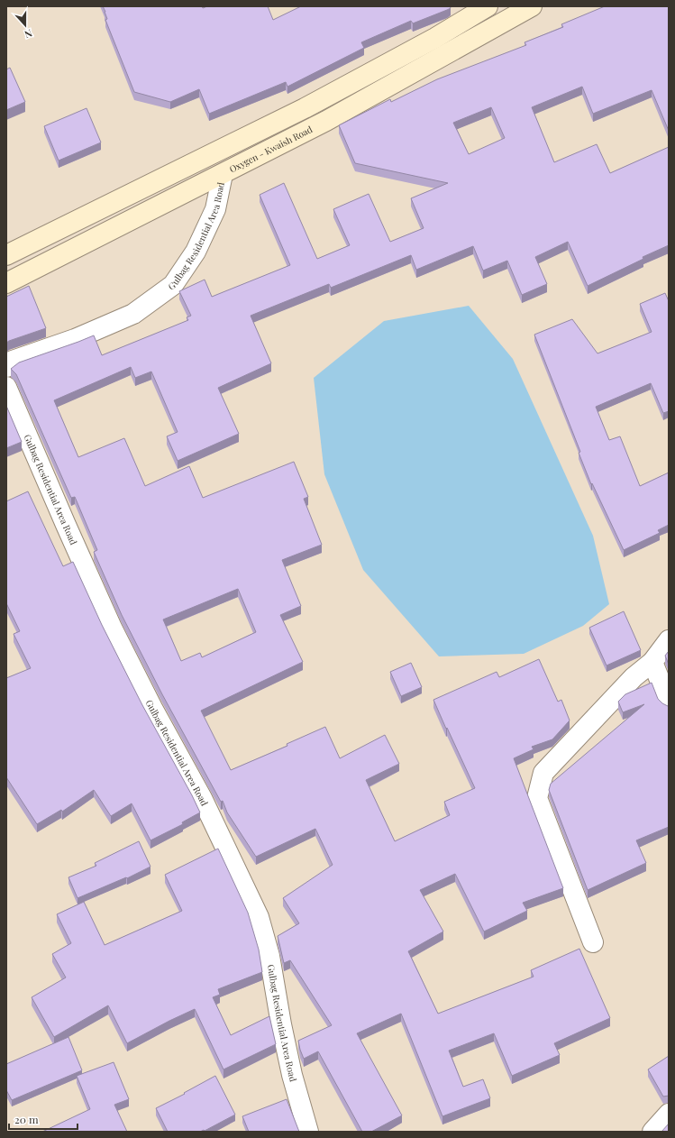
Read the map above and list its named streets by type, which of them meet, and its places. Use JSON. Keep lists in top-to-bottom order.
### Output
{
  "streets": {
    "main road": ["Oxygen - Kwaish Road"],
    "street": ["Gulbag Residential Area Road"]
  },
  "crossings": [
    ["Oxygen - Kwaish Road", "Gulbag Residential Area Road"]
  ],
  "scale_bar": "20 m",
  "north": "bottom"
}
